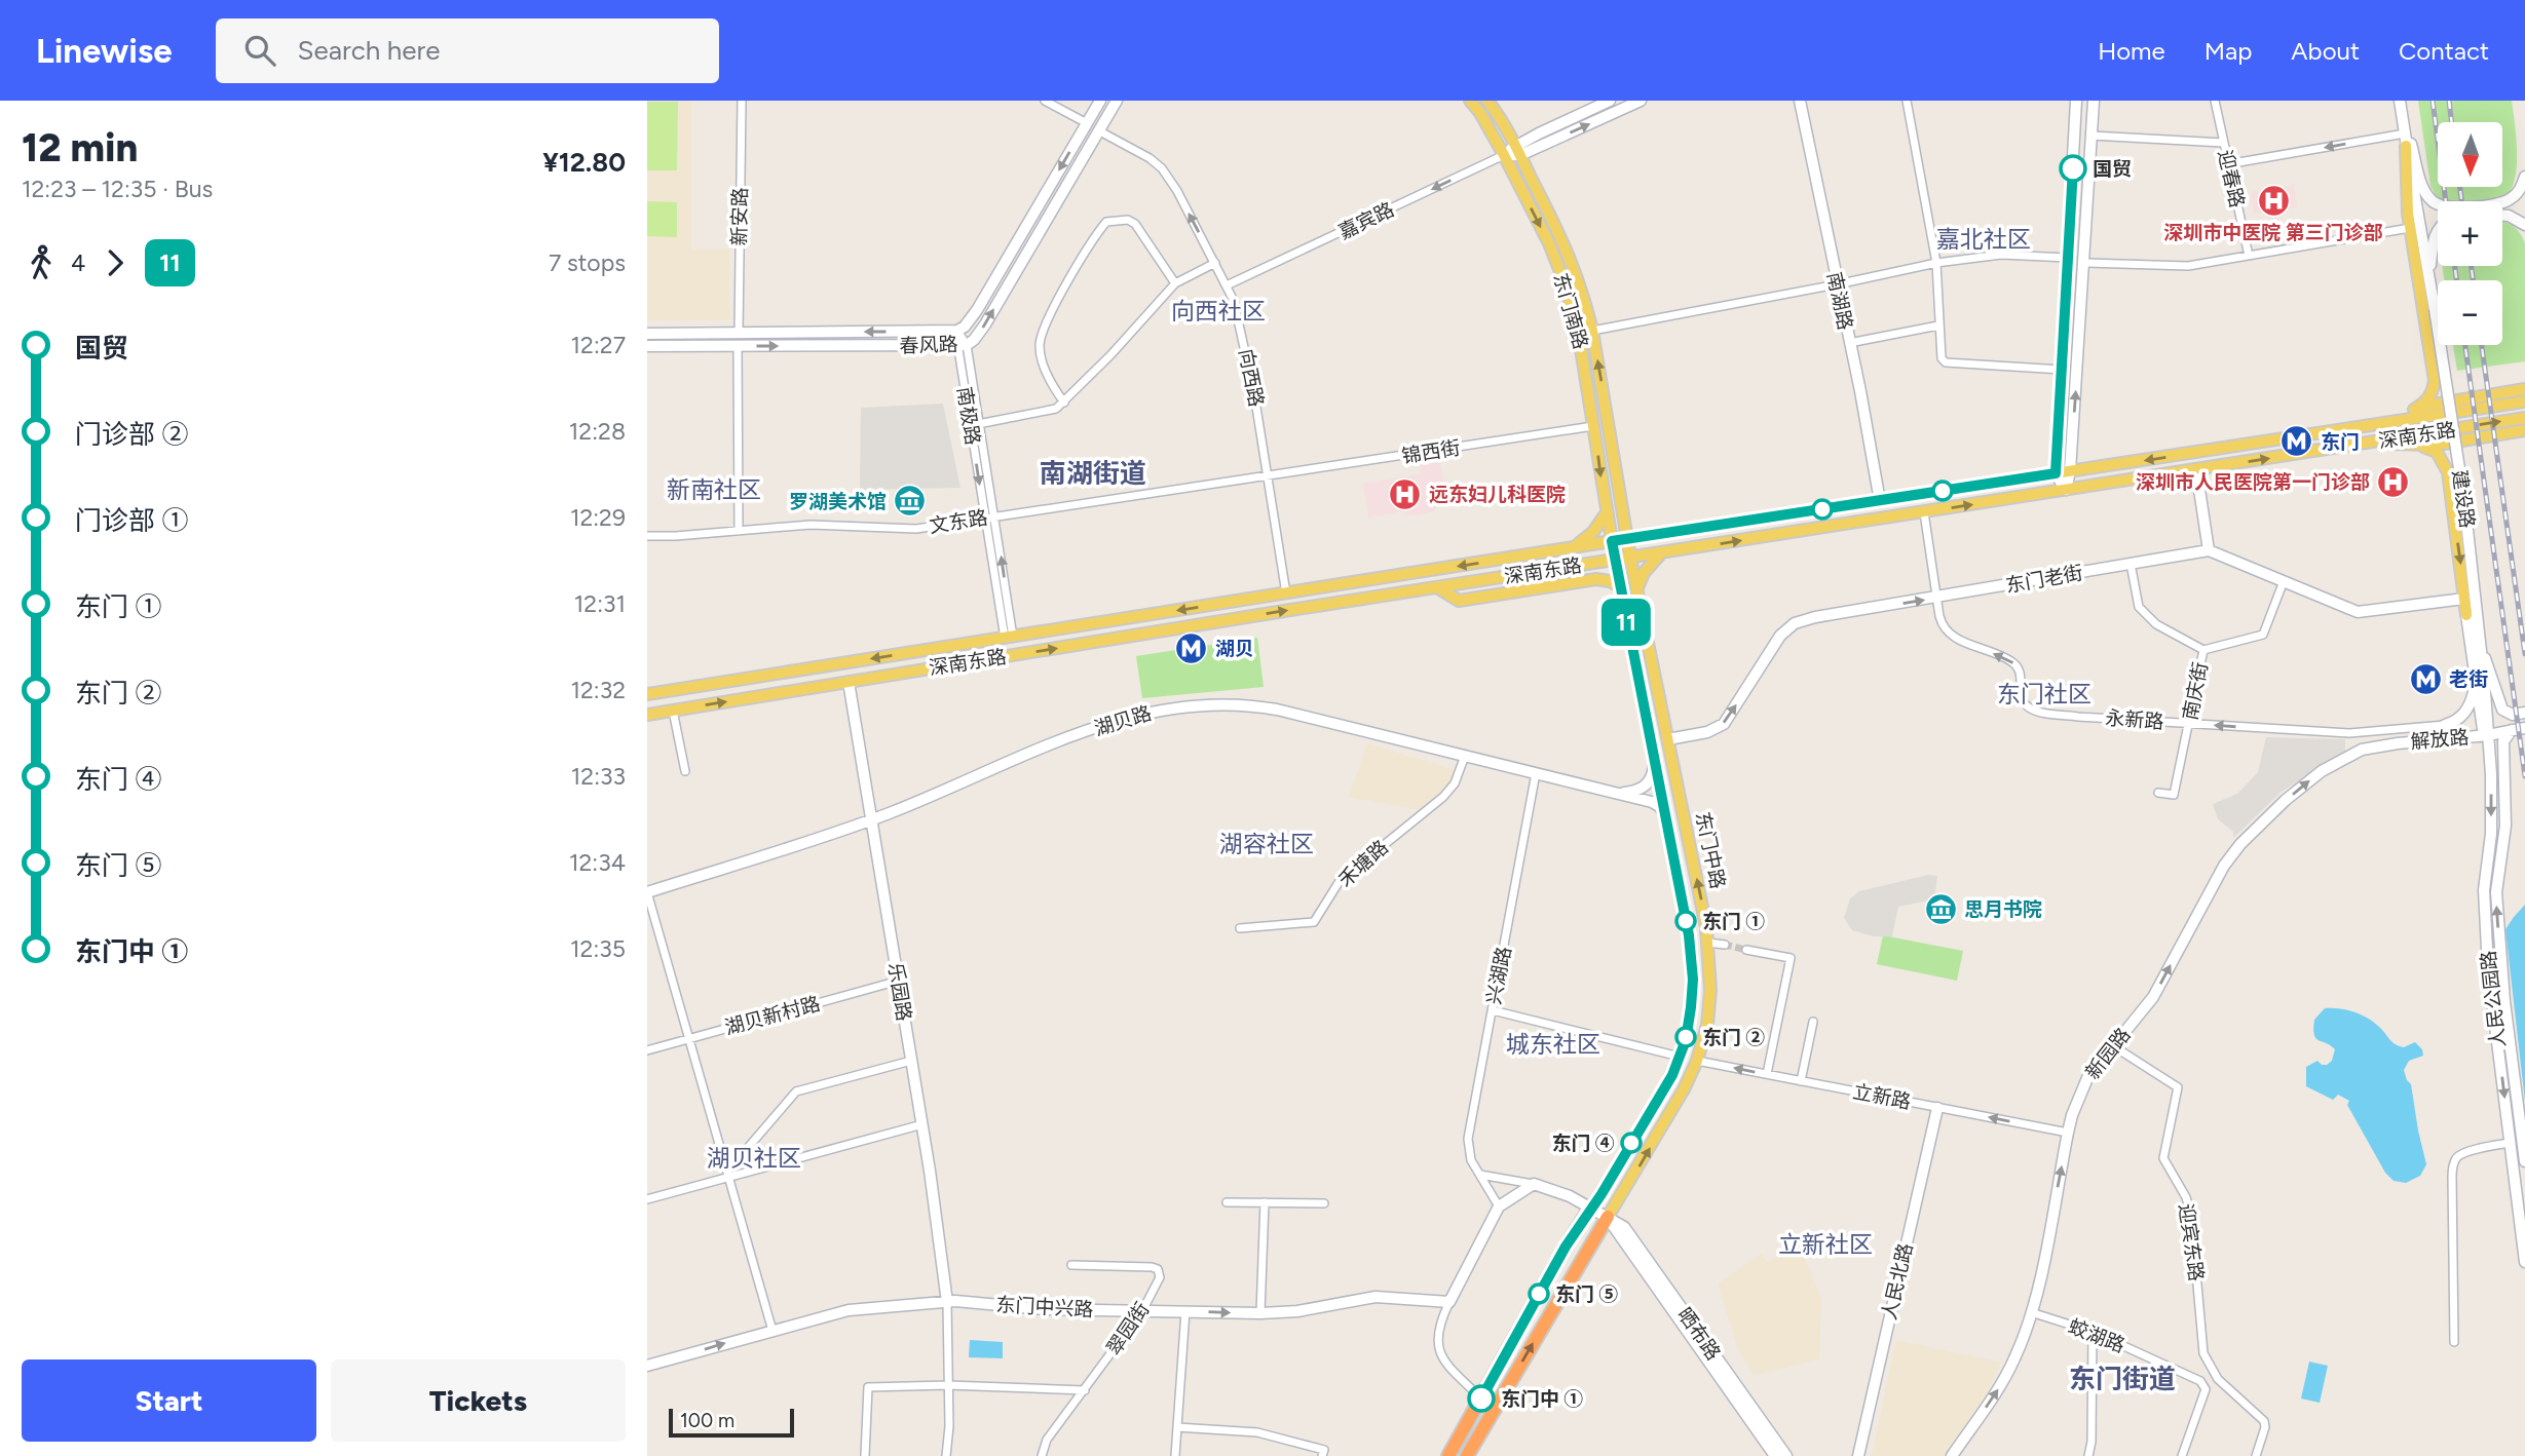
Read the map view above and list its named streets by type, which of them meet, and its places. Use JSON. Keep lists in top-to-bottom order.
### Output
{
  "streets": {
    "highway": ["东门中路"],
    "main road": ["东门南路", "深南东路"],
    "street": [
      "迎春路",
      "新安路",
      "嘉宾路",
      "南湖路",
      "春风路",
      "向西路",
      "南极路",
      "锦西街",
      "建设路",
      "文东路",
      "东门老街",
      "南庆街",
      "永新路",
      "湖贝路",
      "解放路",
      "禾塘路",
      "兴湖路",
      "乐园路",
      "人民公园路",
      "湖贝新村路",
      "新园路",
      "立新路",
      "迎宾东路",
      "人民北路",
      "东门中兴路",
      "翠园街",
      "晒布路",
      "蛟湖路"
    ]
  },
  "crossings": [
    ["新安路", "春风路"],
    ["嘉宾路", "东门南路"],
    ["嘉宾路", "向西路"],
    ["南湖路", "深南东路"],
    ["东门南路", "深南东路"],
    ["东门南路", "锦西街"],
    ["东门南路", "东门中路"],
    ["春风路", "向西路"],
    ["春风路", "南极路"],
    ["向西路", "深南东路"],
    ["向西路", "锦西街"],
    ["向西路", "文东路"],
    ["南极路", "深南东路"],
    ["南极路", "文东路"],
    ["深南东路", "永新路"],
    ["深南东路", "东门中路"],
    ["深南东路", "乐园路"],
    ["锦西街", "文东路"],
    ["建设路", "解放路"],
    ["建设路", "人民公园路"],
    ["东门老街", "南庆街"],
    ["东门老街", "永新路"],
    ["东门老街", "东门中路"],
    ["南庆街", "永新路"],
    ["湖贝路", "东门中路"],
    ["湖贝路", "禾塘路"],
    ["湖贝路", "兴湖路"],
    ["湖贝路", "乐园路"],
    ["解放路", "人民公园路"],
    ["解放路", "新园路"],
    ["东门中路", "立新路"],
    ["东门中路", "晒布路"],
    ["乐园路", "湖贝新村路"],
    ["乐园路", "东门中兴路"],
    ["新园路", "立新路"],
    ["新园路", "迎宾东路"],
    ["新园路", "蛟湖路"],
    ["立新路", "人民北路"],
    ["东门中兴路", "翠园街"]
  ],
  "one_way": [
    "东门老街",
    "永新路",
    "新园路",
    "立新路"
  ],
  "districts": [
    "嘉北社区",
    "向西社区",
    "南湖街道",
    "新南社区",
    "东门社区",
    "湖容社区",
    "城东社区",
    "湖贝社区",
    "立新社区",
    "东门街道"
  ],
  "places": {
    "other": [
      "国贸",
      "东门 ①",
      "东门 ②",
      "东门 ④",
      "东门 ⑤",
      "东门中 ①"
    ],
    "hospital": ["深圳市中医院 第三门诊部", "深圳市人民医院第一门诊部", "远东妇儿科医院"],
    "metro station": ["东门", "湖贝", "老街"],
    "museum": ["罗湖美术馆", "思月书院"]
  },
  "lines": ["bus line 11"],
  "scale_bar": "100 m",
  "north": "bottom",
  "page": {
    "header": "Linewise",
    "search": "Search here",
    "nav": [
      "Home",
      "Map",
      "About",
      "Contact"
    ],
    "heading": ["12 min", "12:23 – 12:35 · Bus", "¥12.80"],
    "on_map": "11",
    "map_buttons": ["+", "−"],
    "legs": ["4", "11", "7 stops"],
    "list": [
      {
        "name": "国贸",
        "value": "12:27"
      },
      {
        "name": "门诊部 ②",
        "value": "12:28"
      },
      {
        "name": "门诊部 ①",
        "value": "12:29"
      },
      {
        "name": "东门 ①",
        "value": "12:31"
      },
      {
        "name": "东门 ②",
        "value": "12:32"
      },
      {
        "name": "东门 ④",
        "value": "12:33"
      },
      {
        "name": "东门 ⑤",
        "value": "12:34"
      },
      {
        "name": "东门中 ①",
        "value": "12:35"
      }
    ],
    "buttons": ["Start", "Tickets"],
    "scale": "100 m"
  }
}
